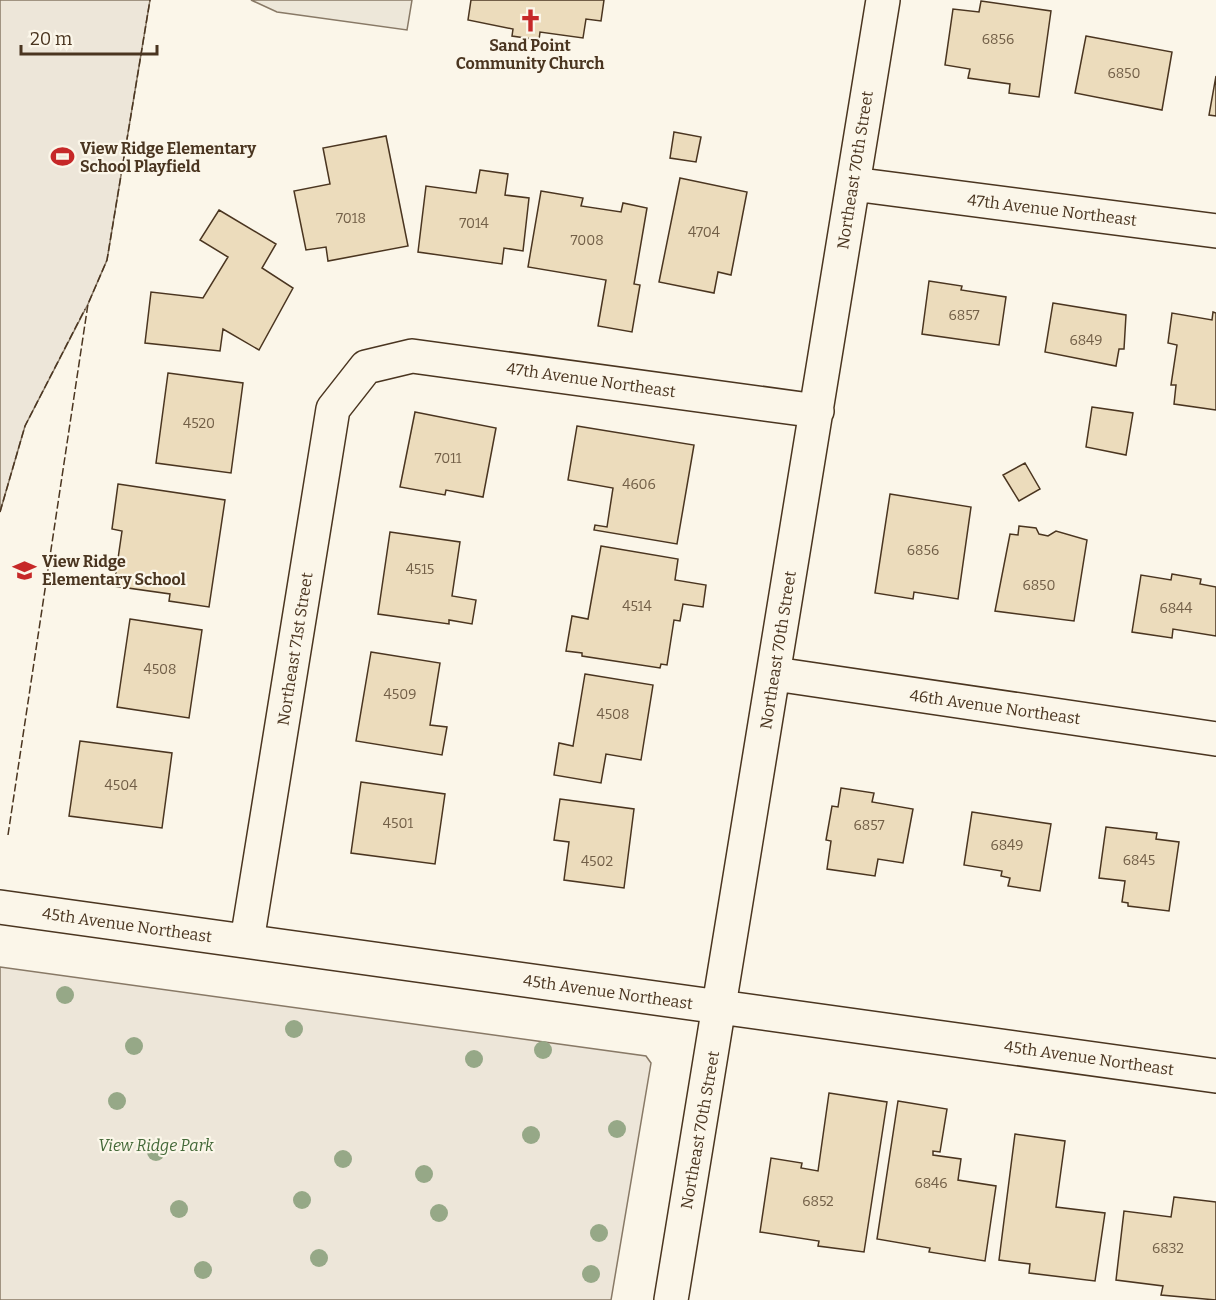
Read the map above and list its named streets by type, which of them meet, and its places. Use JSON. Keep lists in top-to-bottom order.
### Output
{
  "streets": {
    "street": [
      "Northeast 70th Street",
      "47th Avenue Northeast",
      "Northeast 71st Street",
      "46th Avenue Northeast",
      "45th Avenue Northeast"
    ]
  },
  "crossings": [
    ["Northeast 70th Street", "47th Avenue Northeast"],
    ["Northeast 70th Street", "46th Avenue Northeast"],
    ["Northeast 70th Street", "45th Avenue Northeast"],
    ["47th Avenue Northeast", "Northeast 71st Street"],
    ["Northeast 71st Street", "45th Avenue Northeast"]
  ],
  "parks": ["View Ridge Park"],
  "places": {
    "church": ["Sand Point Community Church"],
    "sports": ["View Ridge Elementary School Playfield"],
    "school or university": ["View Ridge Elementary School"]
  },
  "house_numbers": [
    "6856",
    "6850",
    "7018",
    "7014",
    "4704",
    "7008",
    "6857",
    "6849",
    "4520",
    "7011",
    "4606",
    "6856",
    "4515",
    "6850",
    "4514",
    "6844",
    "4508",
    "4509",
    "4508",
    "4504",
    "4501",
    "6857",
    "6849",
    "6845",
    "4502",
    "6846",
    "6852",
    "6832"
  ],
  "scale_bar": "20 m"
}
